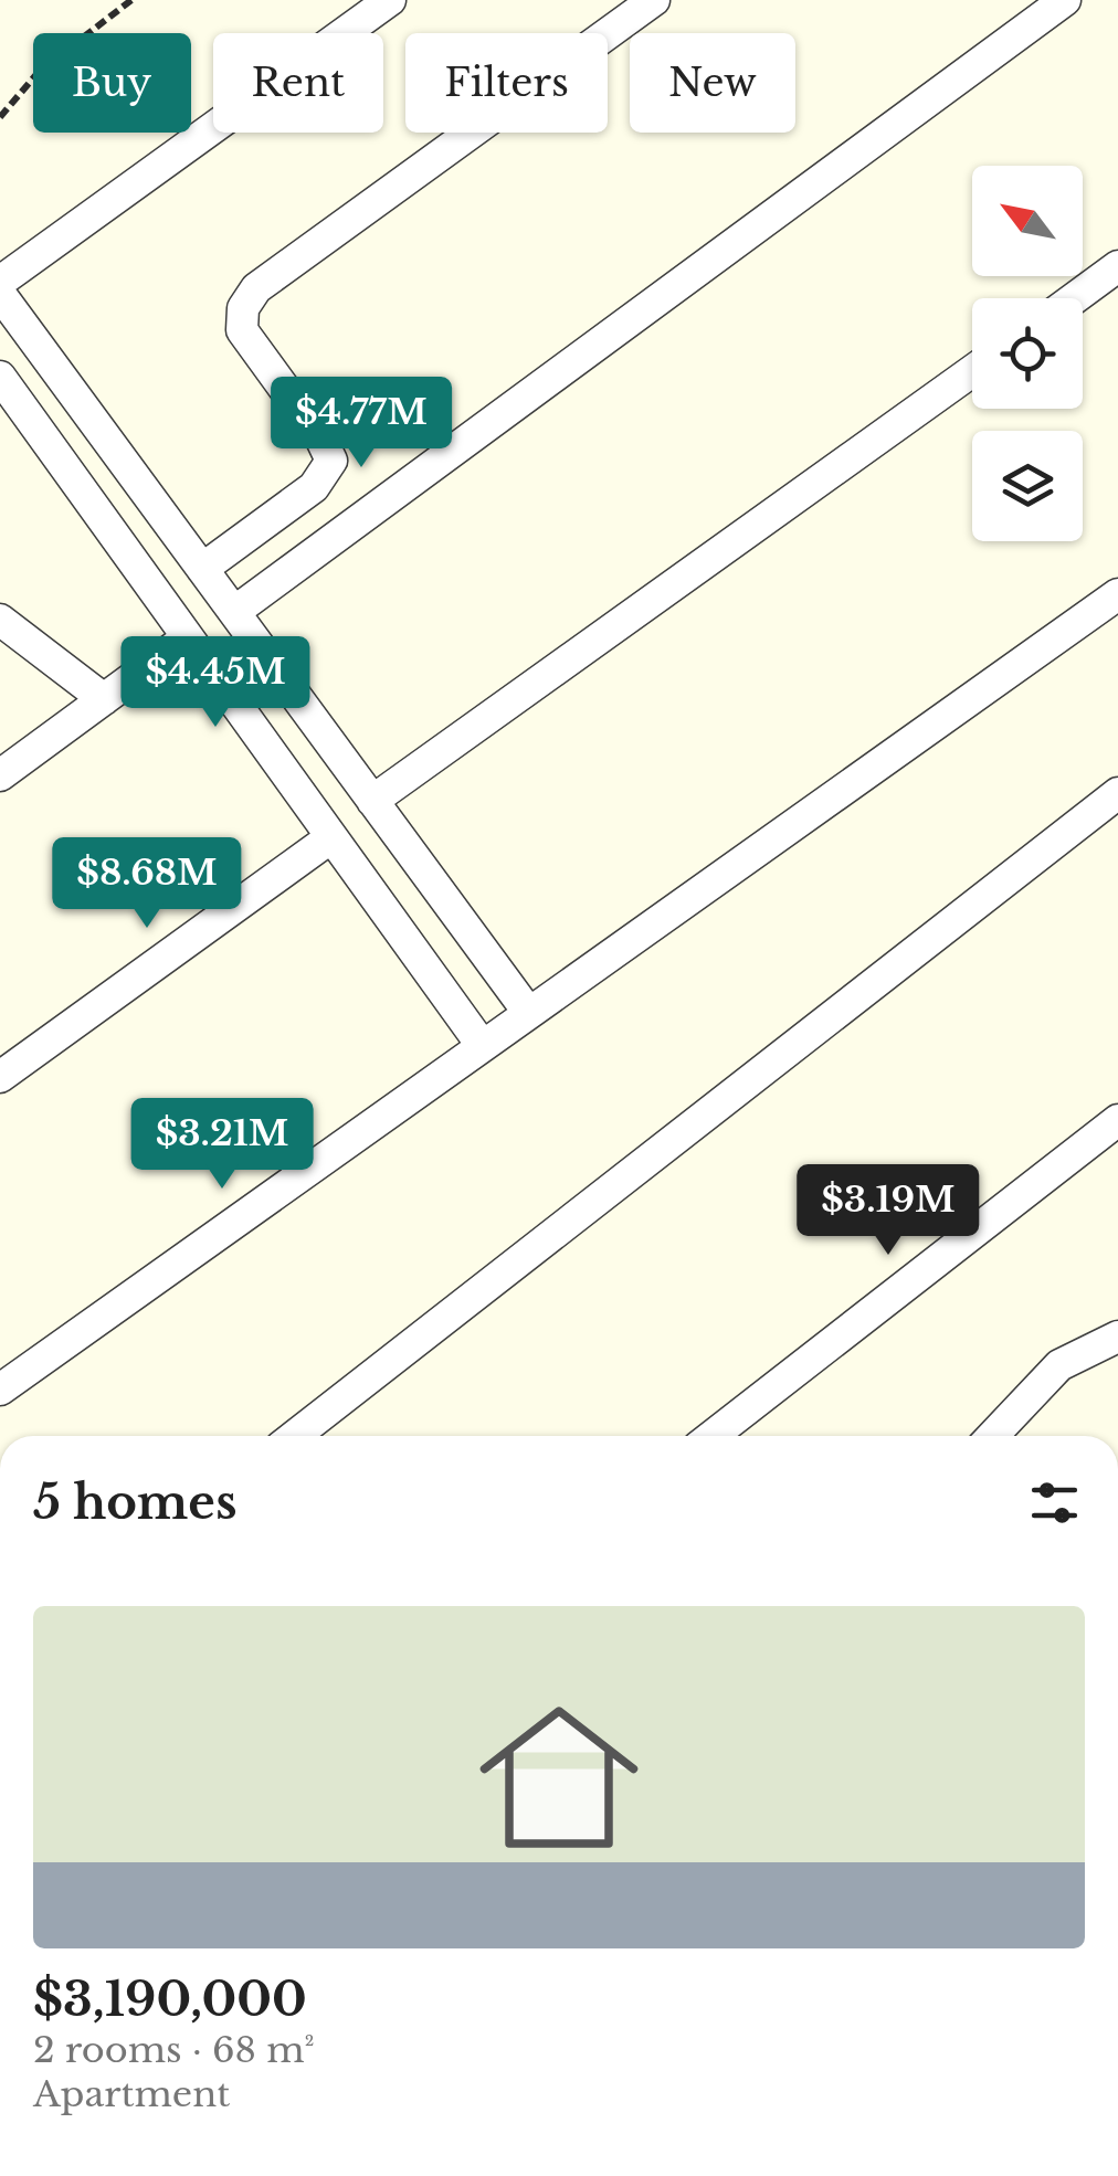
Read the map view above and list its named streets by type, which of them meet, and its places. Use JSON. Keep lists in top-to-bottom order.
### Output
{
  "north": "top left",
  "page": {
    "chip": [
      "Buy",
      "Rent",
      "Filters",
      "New"
    ],
    "price": [
      "$4.77M",
      "$4.45M",
      "$8.68M",
      "$3.21M",
      "$3.19M"
    ],
    "heading": "5 homes",
    "list": [
      {
        "name": "$3,190,000",
        "note": "2 rooms · 68 m² · Apartment"
      }
    ]
  }
}
